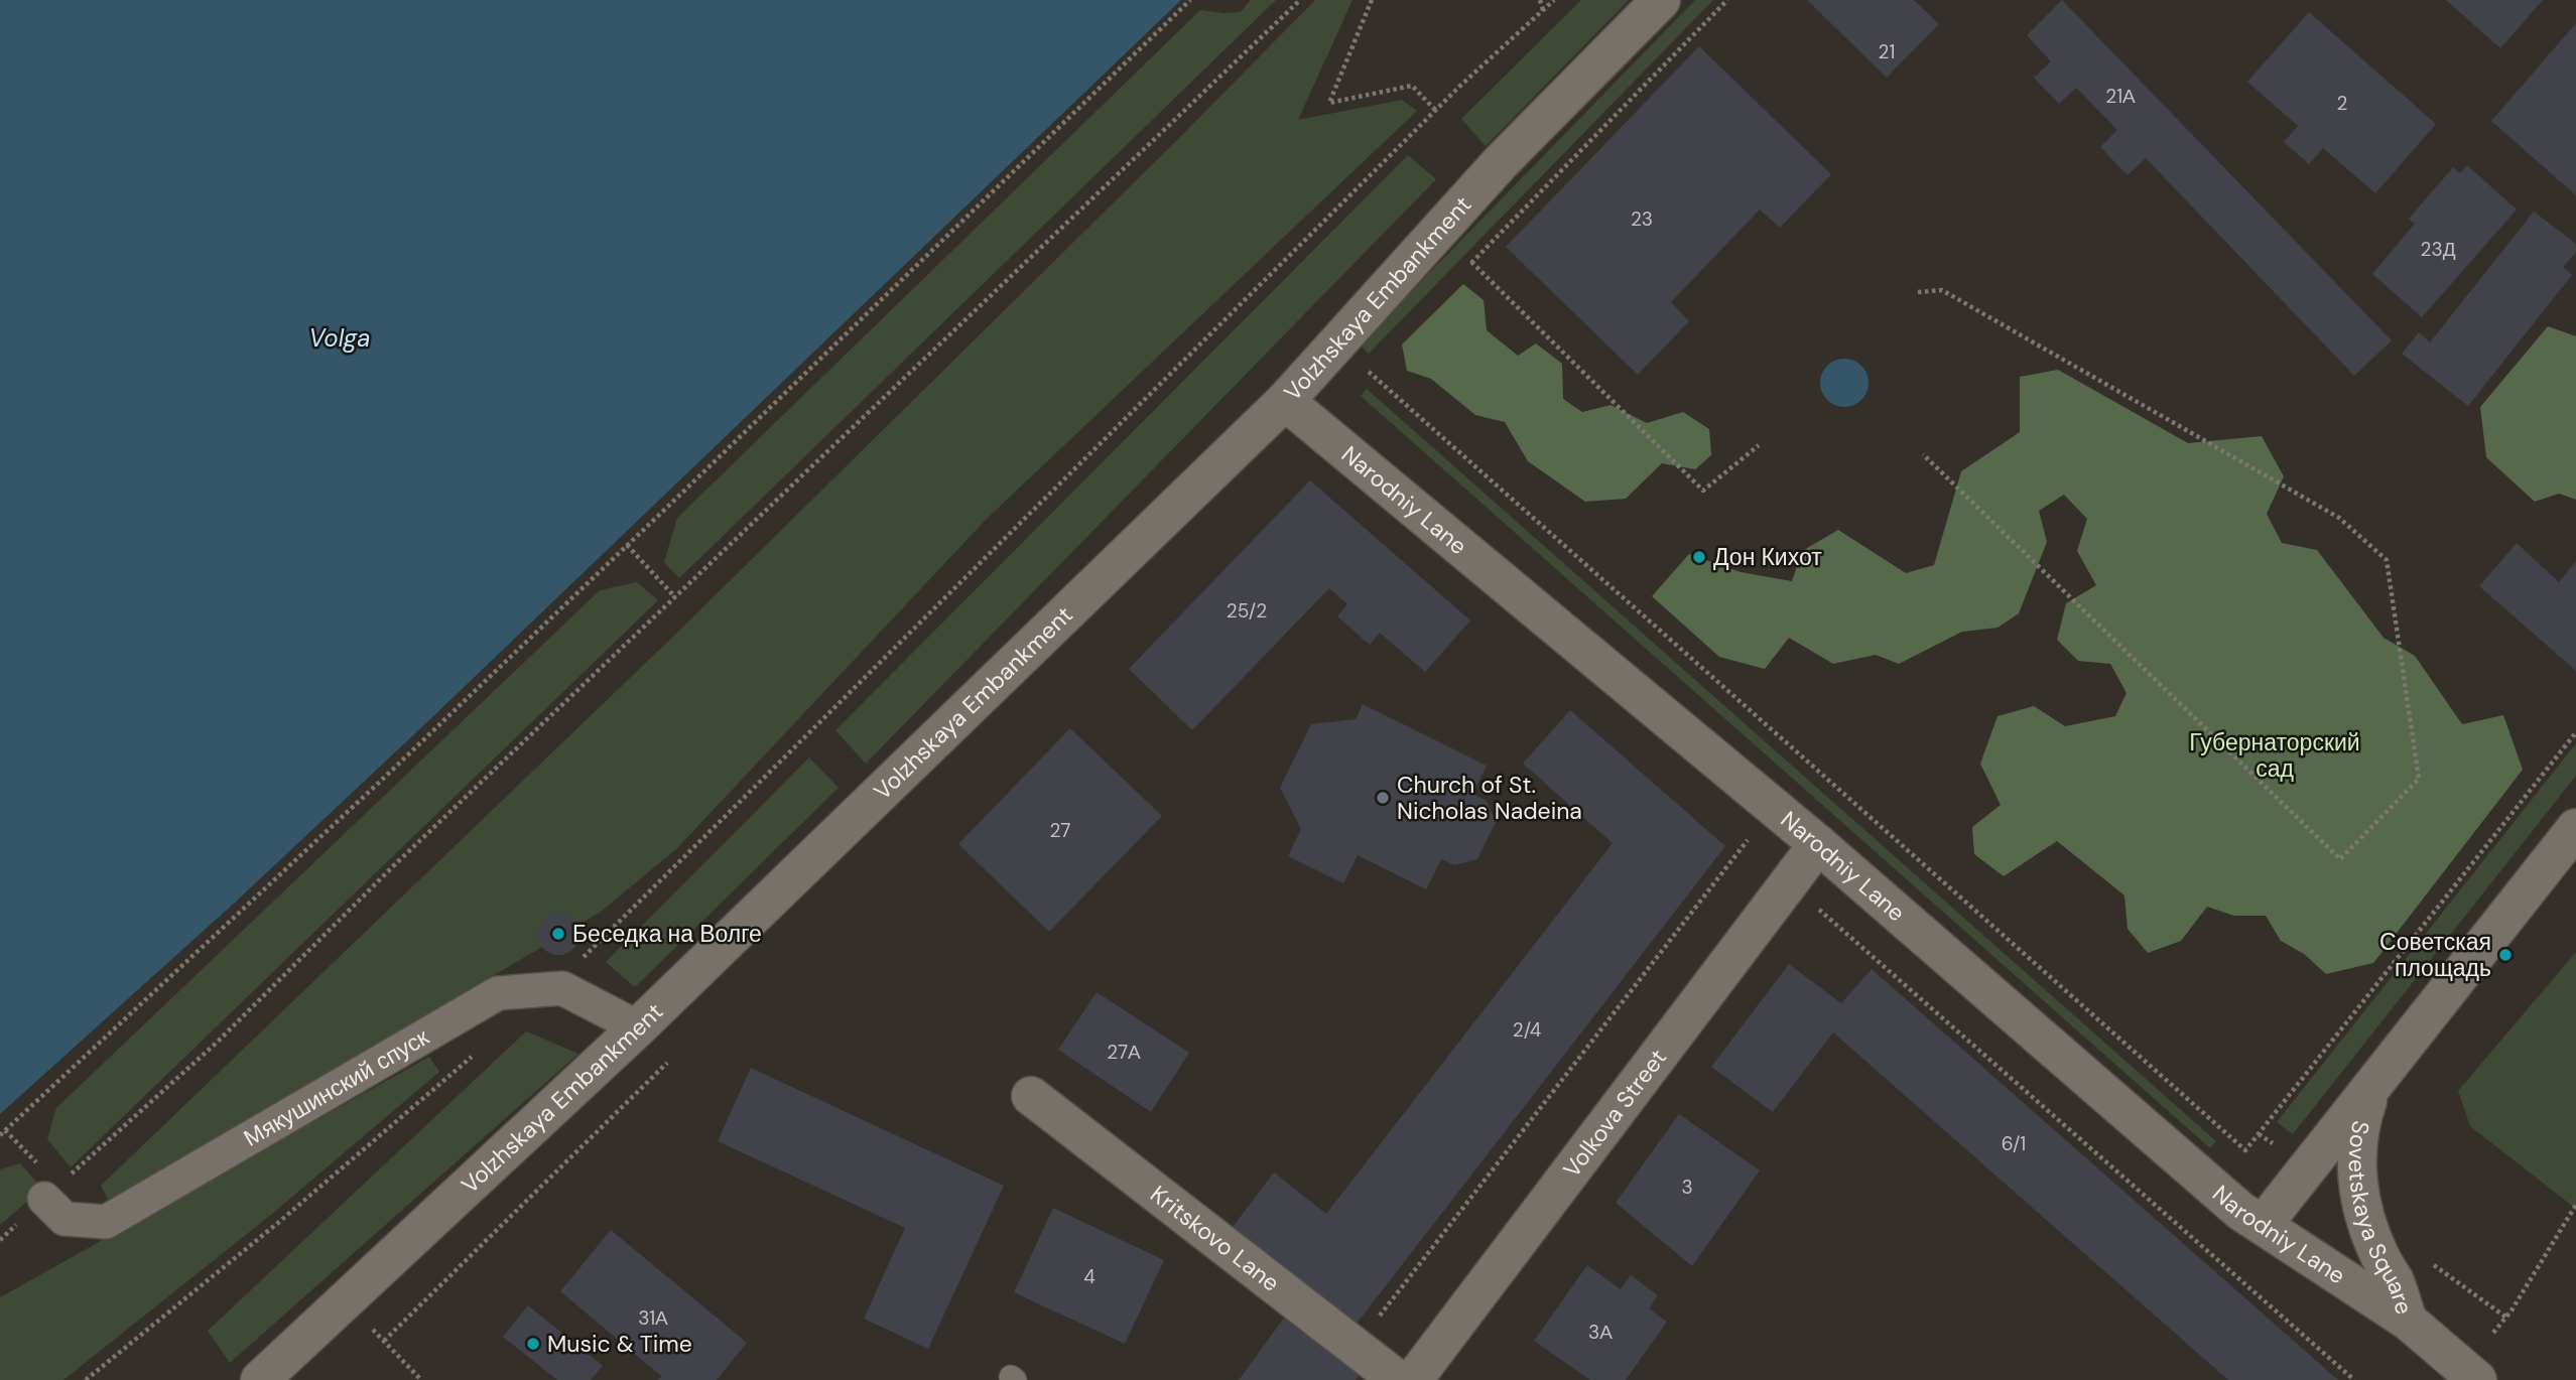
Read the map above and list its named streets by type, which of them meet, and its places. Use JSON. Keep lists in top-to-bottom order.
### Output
{
  "streets": {
    "street": [
      "Volzhskaya Embankment",
      "Narodniy Lane",
      "Мякушинский спуск",
      "Volkova Street",
      "Sovetskaya Square",
      "Kritskovo Lane"
    ]
  },
  "crossings": [
    ["Volzhskaya Embankment", "Narodniy Lane"],
    ["Volzhskaya Embankment", "Мякушинский спуск"],
    ["Narodniy Lane", "Volkova Street"],
    ["Narodniy Lane", "Sovetskaya Square"]
  ],
  "water": ["Volga"],
  "parks": ["Губернаторский сад"],
  "places": [
    "Дон Кихот",
    "Church of St. Nicholas Nadeina",
    "Беседка на Волге",
    "Советская площадь",
    "Music & Time"
  ],
  "house_numbers": [
    "21",
    "21А",
    "2",
    "23",
    "23Д",
    "25/2",
    "27",
    "2/4",
    "27А",
    "6/1",
    "3",
    "4",
    "31А",
    "3А"
  ]
}
